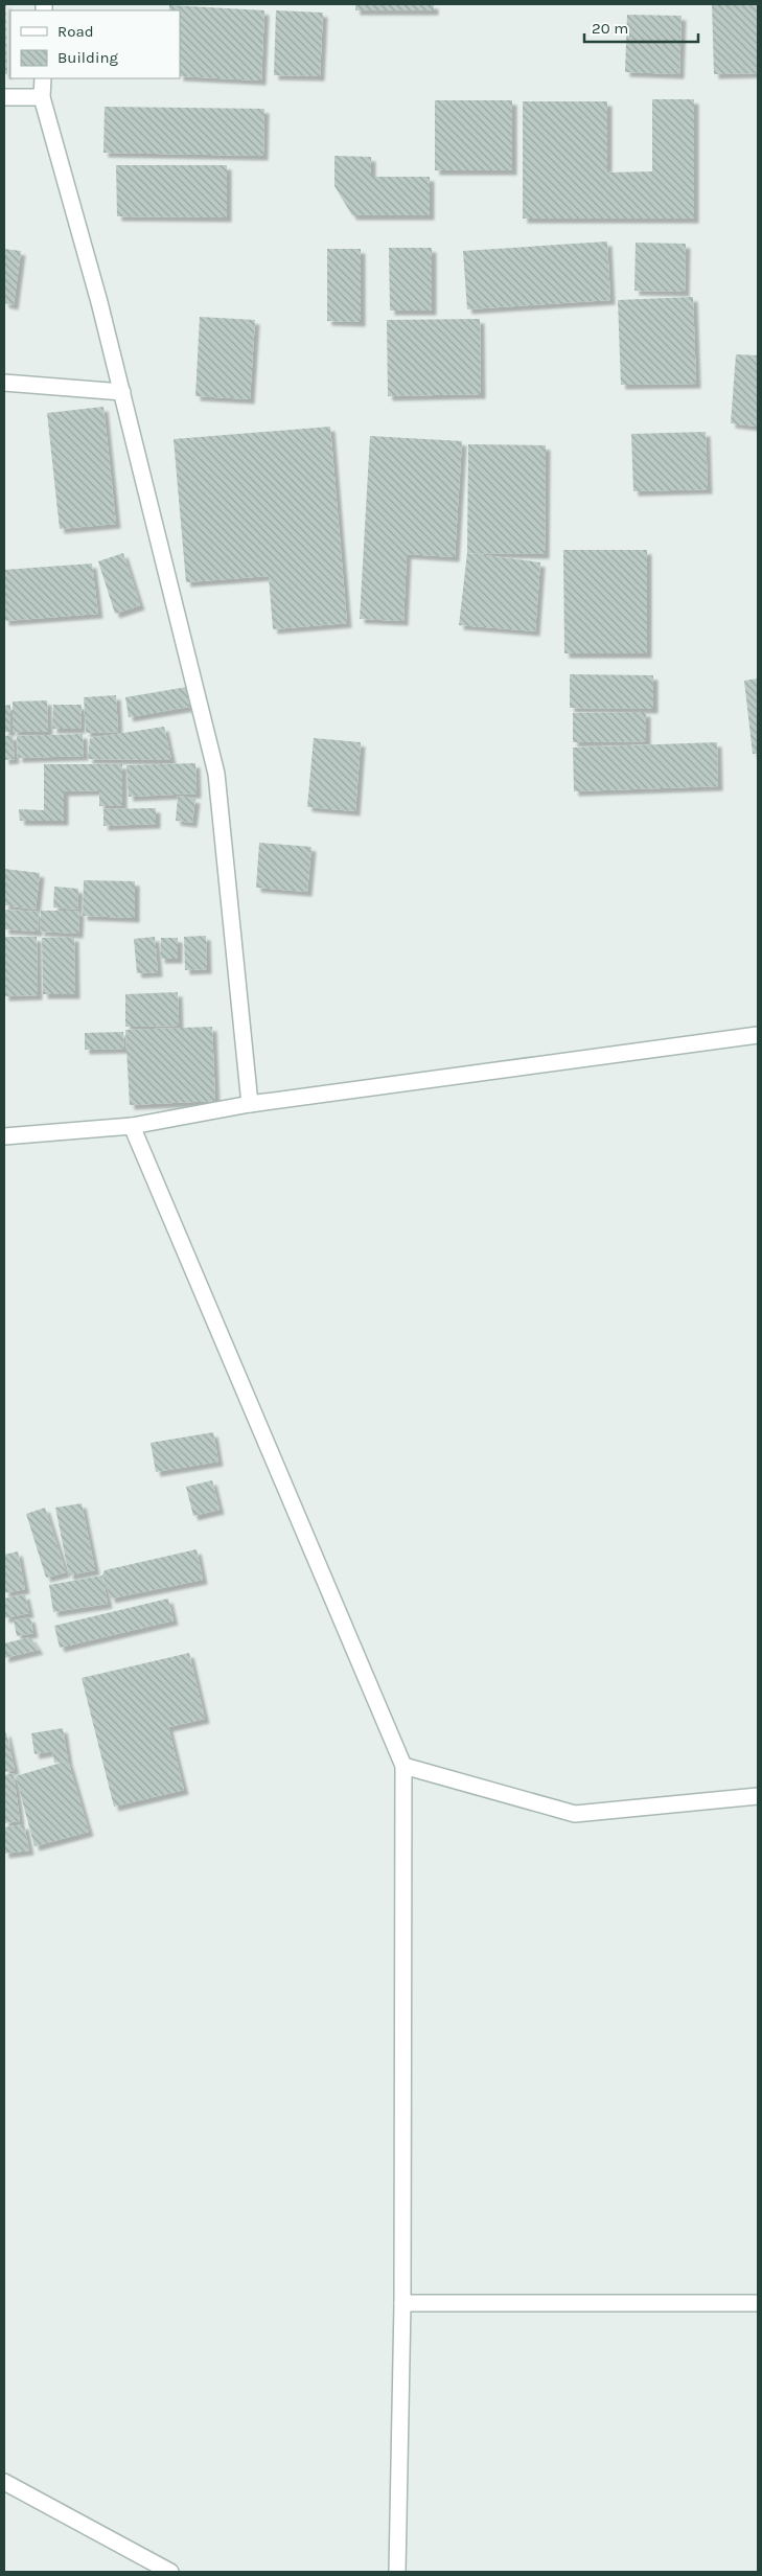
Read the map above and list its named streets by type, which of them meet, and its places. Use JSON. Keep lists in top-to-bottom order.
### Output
{
  "legend": ["Road", "Building"],
  "scale_bar": "20 m"
}
